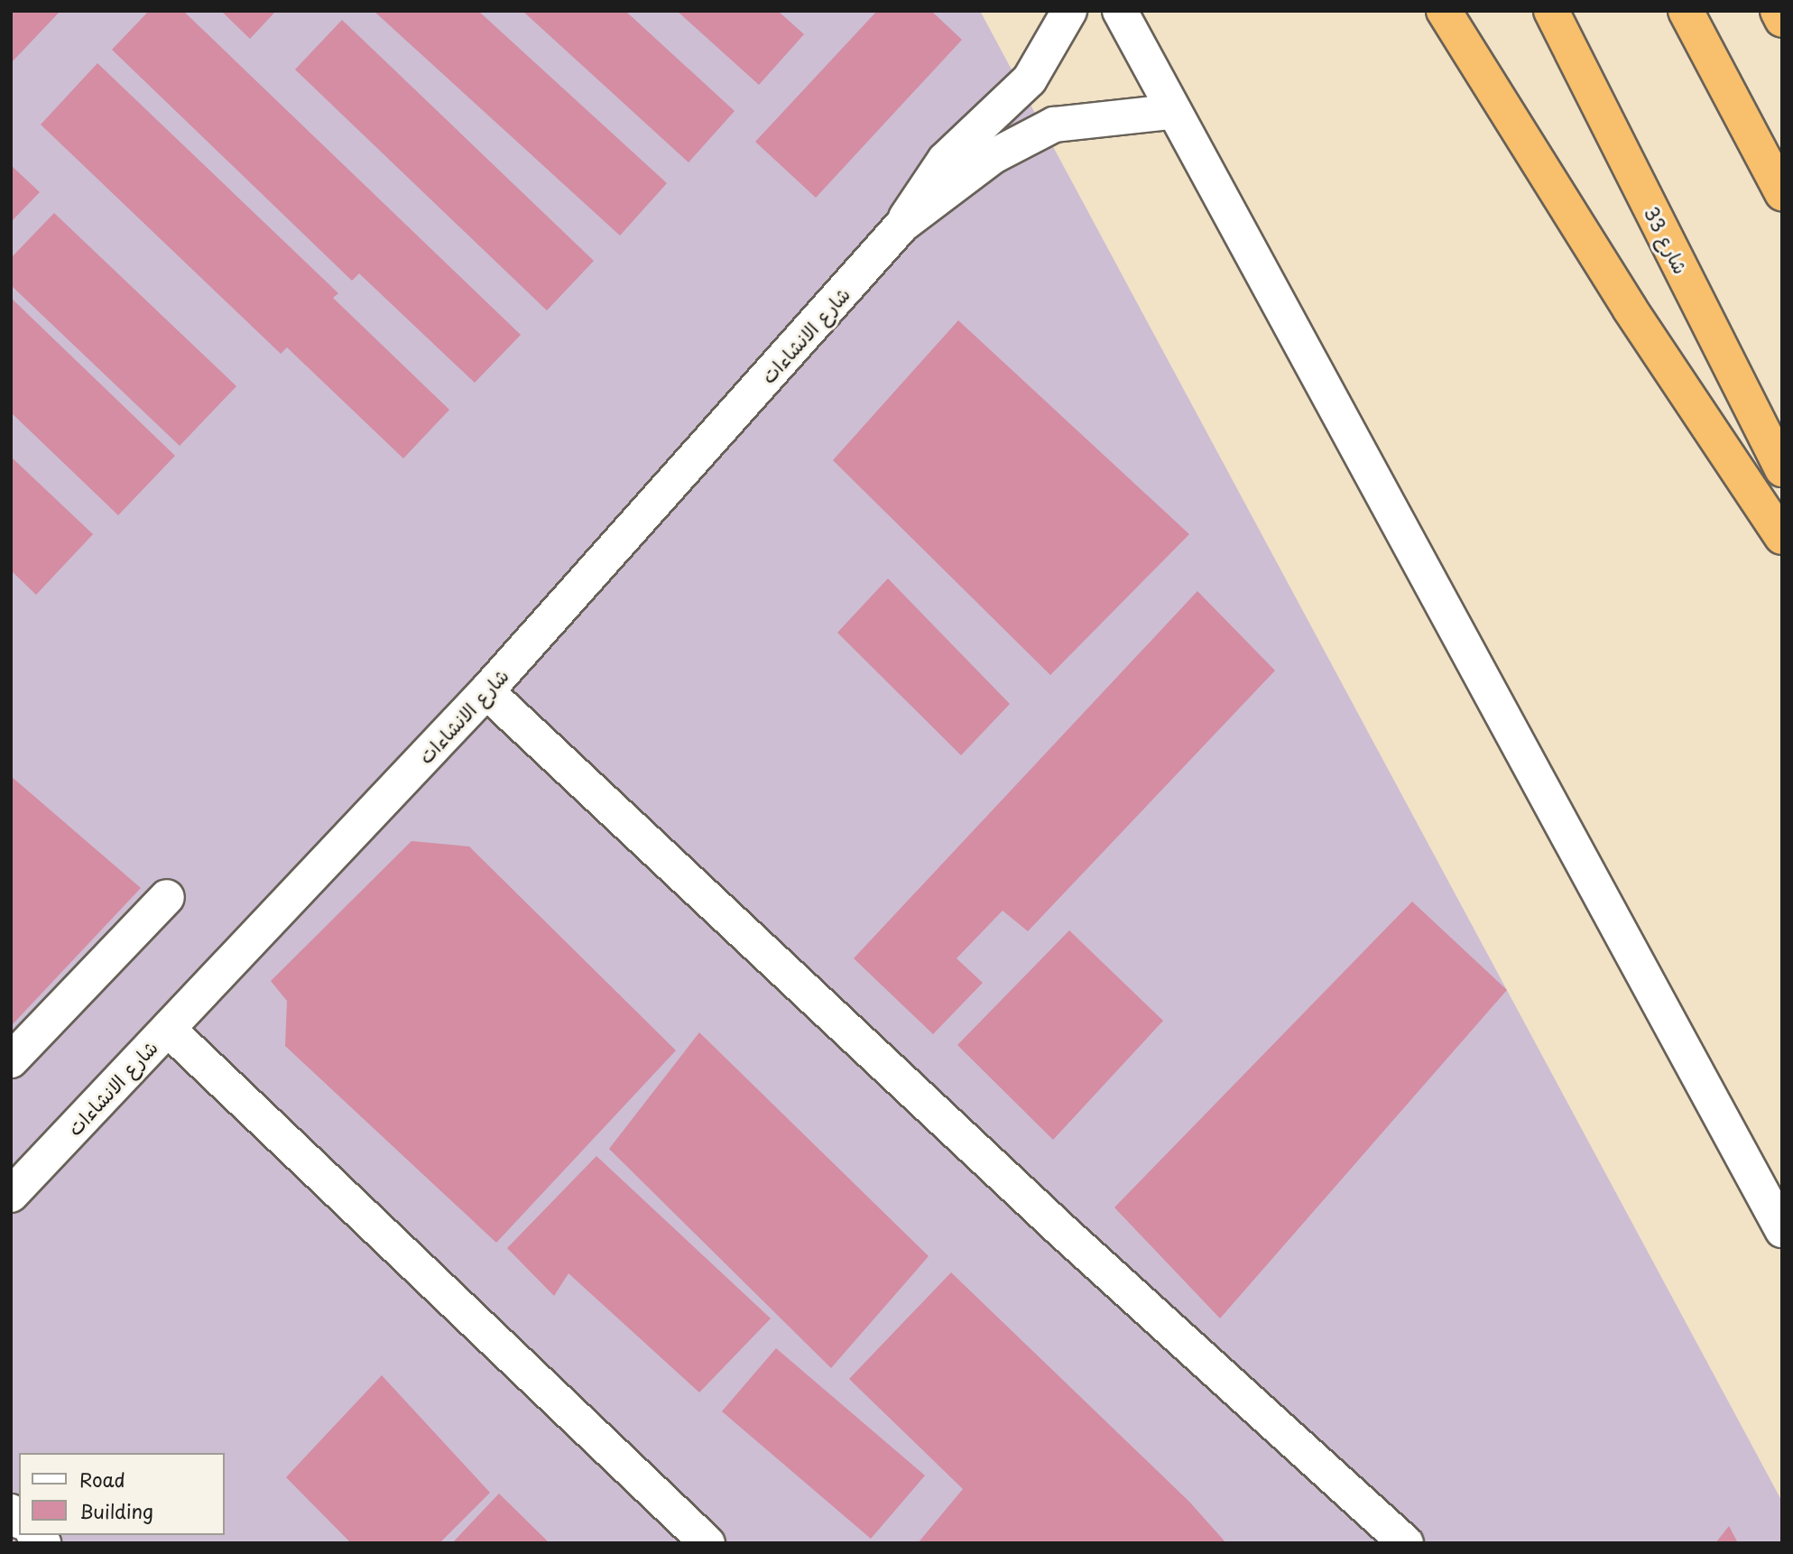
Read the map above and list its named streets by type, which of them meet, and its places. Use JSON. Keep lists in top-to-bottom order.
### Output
{
  "streets": {
    "highway": ["شارع 33"],
    "street": ["شارع الانشاءات"]
  },
  "legend": ["Road", "Building"]
}
